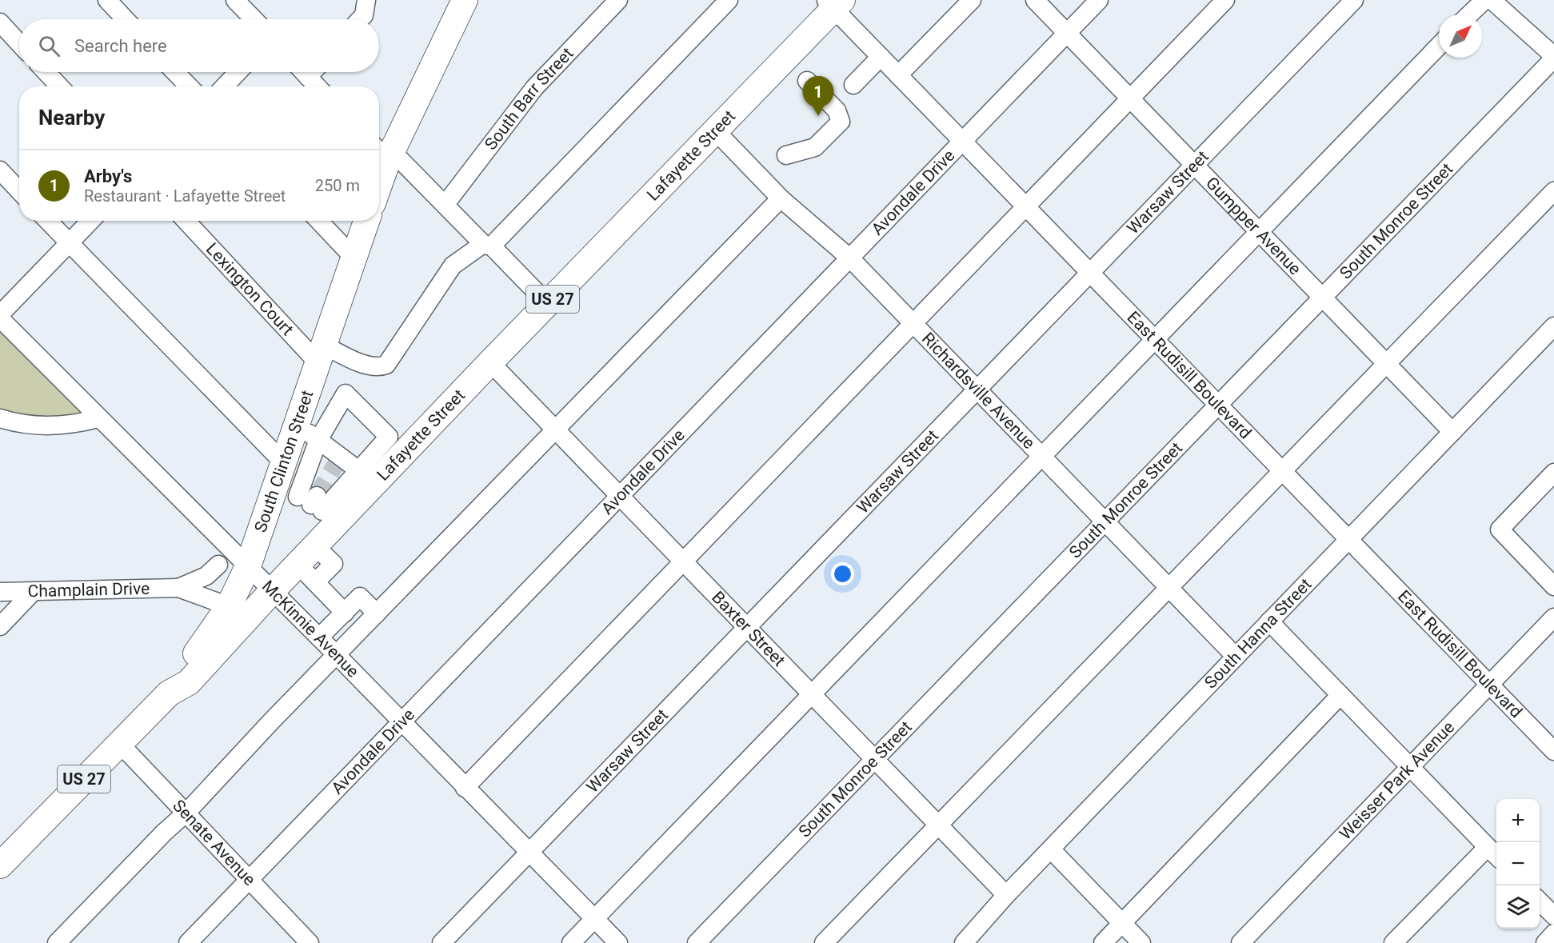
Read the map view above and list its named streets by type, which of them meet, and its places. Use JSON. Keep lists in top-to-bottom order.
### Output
{
  "streets": {
    "highway": ["Lafayette Street", "US 27", "South Clinton Street"],
    "street": [
      "South Barr Street",
      "Avondale Drive",
      "Warsaw Street",
      "South Monroe Street",
      "Gumpper Avenue",
      "Lexington Court",
      "East Rudisill Boulevard",
      "Richardsville Avenue",
      "Champlain Drive",
      "McKinnie Avenue",
      "Baxter Street",
      "South Hanna Street",
      "Weisser Park Avenue",
      "Senate Avenue"
    ]
  },
  "crossings": [
    ["Lafayette Street", "East Rudisill Boulevard"],
    ["Lafayette Street", "Richardsville Avenue"],
    ["Lafayette Street", "South Clinton Street"],
    ["Lafayette Street", "McKinnie Avenue"],
    ["Lafayette Street", "Baxter Street"],
    ["Lafayette Street", "Senate Avenue"],
    ["Avondale Drive", "Gumpper Avenue"],
    ["Avondale Drive", "East Rudisill Boulevard"],
    ["Avondale Drive", "Richardsville Avenue"],
    ["Avondale Drive", "McKinnie Avenue"],
    ["Avondale Drive", "Baxter Street"],
    ["Avondale Drive", "Senate Avenue"],
    ["Warsaw Street", "Gumpper Avenue"],
    ["Warsaw Street", "East Rudisill Boulevard"],
    ["Warsaw Street", "Richardsville Avenue"],
    ["Warsaw Street", "McKinnie Avenue"],
    ["Warsaw Street", "Baxter Street"],
    ["South Monroe Street", "Gumpper Avenue"],
    ["South Monroe Street", "East Rudisill Boulevard"],
    ["South Monroe Street", "Richardsville Avenue"],
    ["South Monroe Street", "Baxter Street"],
    ["Gumpper Avenue", "South Hanna Street"],
    ["Lexington Court", "South Clinton Street"],
    ["East Rudisill Boulevard", "South Hanna Street"],
    ["East Rudisill Boulevard", "Weisser Park Avenue"],
    ["Richardsville Avenue", "South Hanna Street"],
    ["South Clinton Street", "Champlain Drive"],
    ["South Clinton Street", "McKinnie Avenue"],
    ["Baxter Street", "South Hanna Street"]
  ],
  "north": "top right",
  "page": {
    "search": "Search here",
    "pins": "1",
    "heading": "Nearby",
    "list": [
      {
        "mark": "1",
        "name": "Arby's",
        "note": "Restaurant · Lafayette Street",
        "value": "250 m"
      }
    ],
    "map_buttons": ["+", "−"]
  }
}
